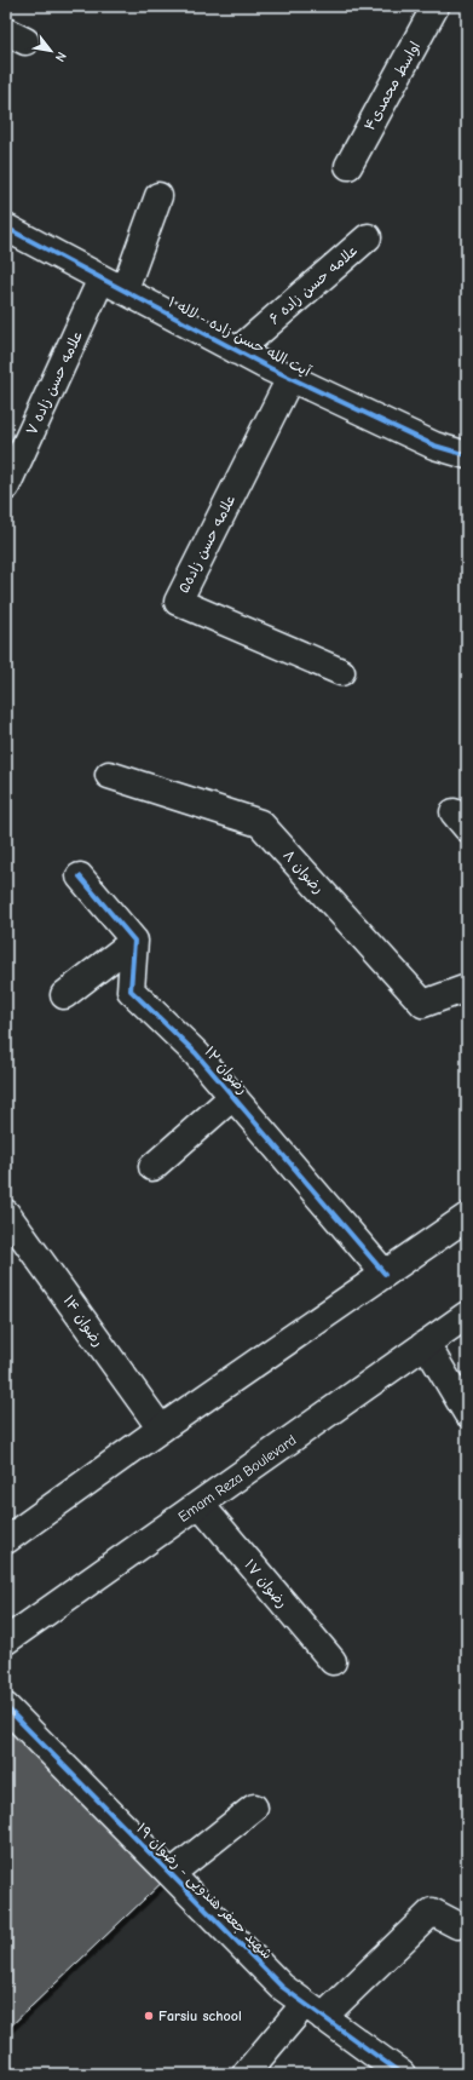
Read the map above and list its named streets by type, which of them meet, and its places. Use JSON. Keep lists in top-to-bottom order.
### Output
{
  "streets": {
    "street": [
      "اواسط محمدی۴",
      "علامه حسن زاده ۶",
      "آیت الله حسن زاده - لاله ۱",
      "علامه حسن زاده ۷",
      "علامه حسن زاده۵",
      "رضوان ۸",
      "رضوان ۱۲",
      "رضوان ۱۴",
      "Emam Reza Boulevard",
      "رضوان ۱۷",
      "شهید جعفر هندویی - رضوان ۱۹"
    ]
  },
  "crossings": [
    ["علامه حسن زاده ۶", "آیت الله حسن زاده - لاله ۱"],
    ["آیت الله حسن زاده - لاله ۱", "علامه حسن زاده ۷"],
    ["آیت الله حسن زاده - لاله ۱", "علامه حسن زاده۵"],
    ["Emam Reza Boulevard", "رضوان ۱۷"]
  ],
  "places": ["Farsiu school"],
  "north": "bottom right"
}
